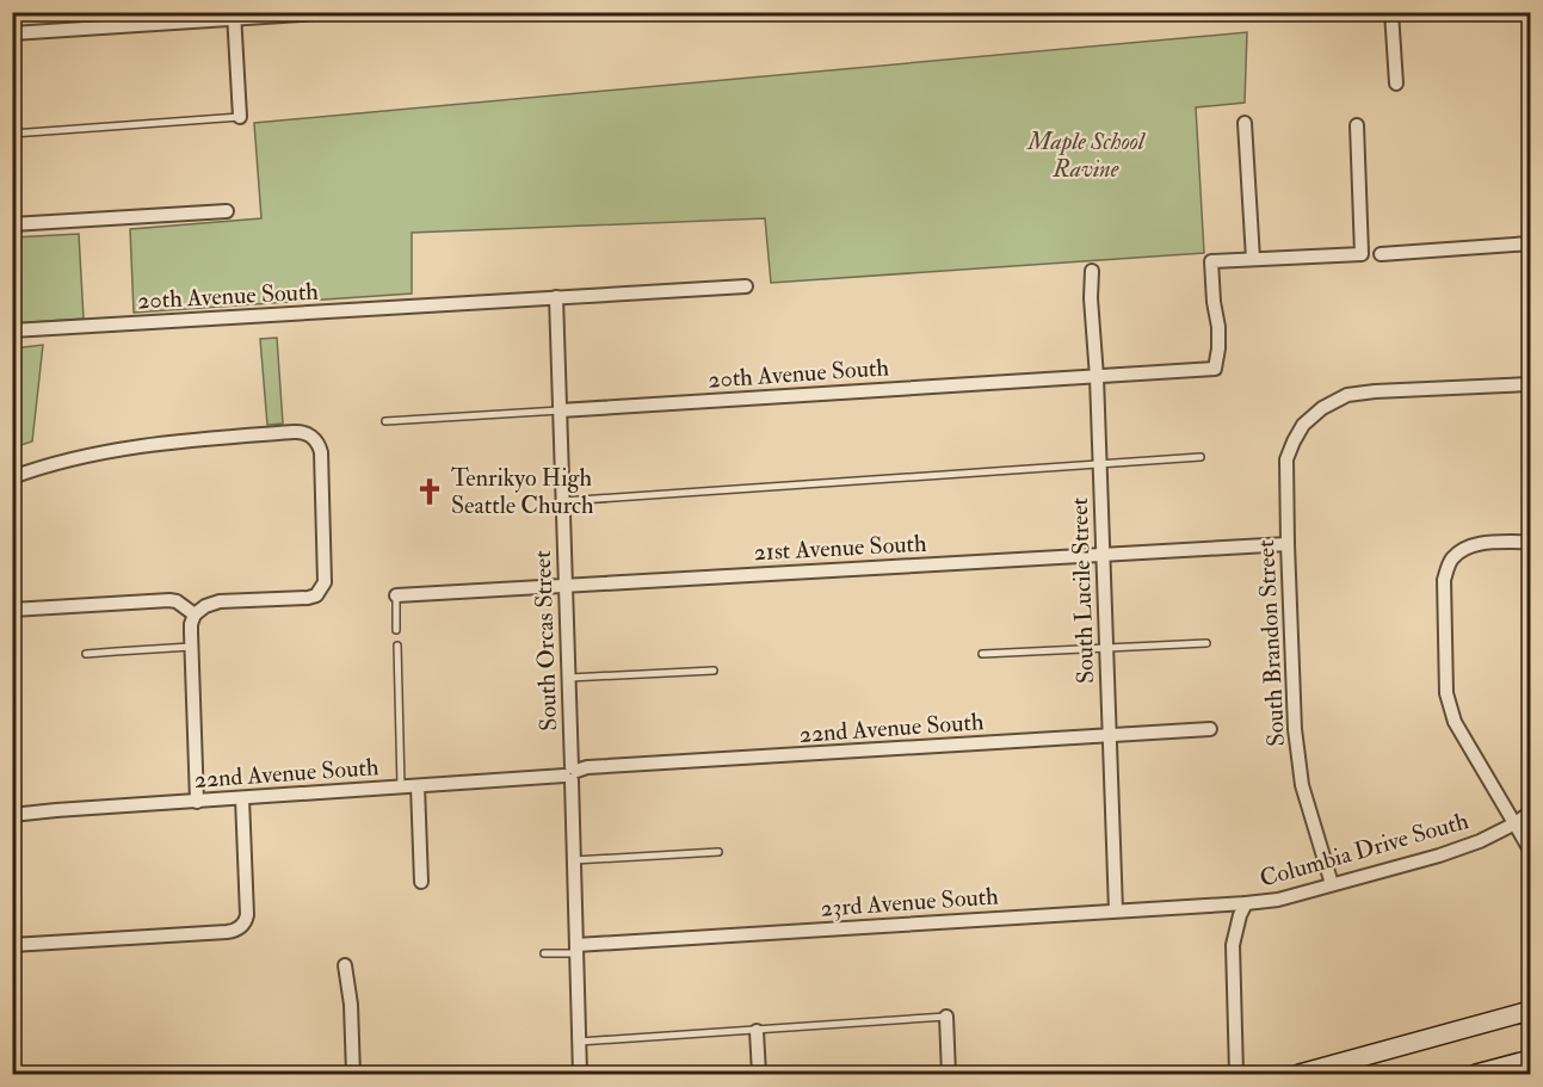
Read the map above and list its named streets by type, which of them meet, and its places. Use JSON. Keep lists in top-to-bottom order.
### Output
{
  "streets": {
    "street": [
      "20th Avenue South",
      "21st Avenue South",
      "South Lucile Street",
      "South Orcas Street",
      "South Brandon Street",
      "22nd Avenue South",
      "Columbia Drive South",
      "23rd Avenue South"
    ]
  },
  "crossings": [
    ["20th Avenue South", "South Lucile Street"],
    ["20th Avenue South", "South Orcas Street"],
    ["21st Avenue South", "South Lucile Street"],
    ["21st Avenue South", "South Orcas Street"],
    ["21st Avenue South", "South Brandon Street"],
    ["South Lucile Street", "22nd Avenue South"],
    ["South Lucile Street", "23rd Avenue South"],
    ["South Orcas Street", "22nd Avenue South"],
    ["South Orcas Street", "23rd Avenue South"],
    ["South Brandon Street", "Columbia Drive South"],
    ["Columbia Drive South", "23rd Avenue South"]
  ],
  "parks": ["Maple School Ravine"],
  "places": {
    "church": ["Tenrikyo High Seattle Church"]
  }
}
